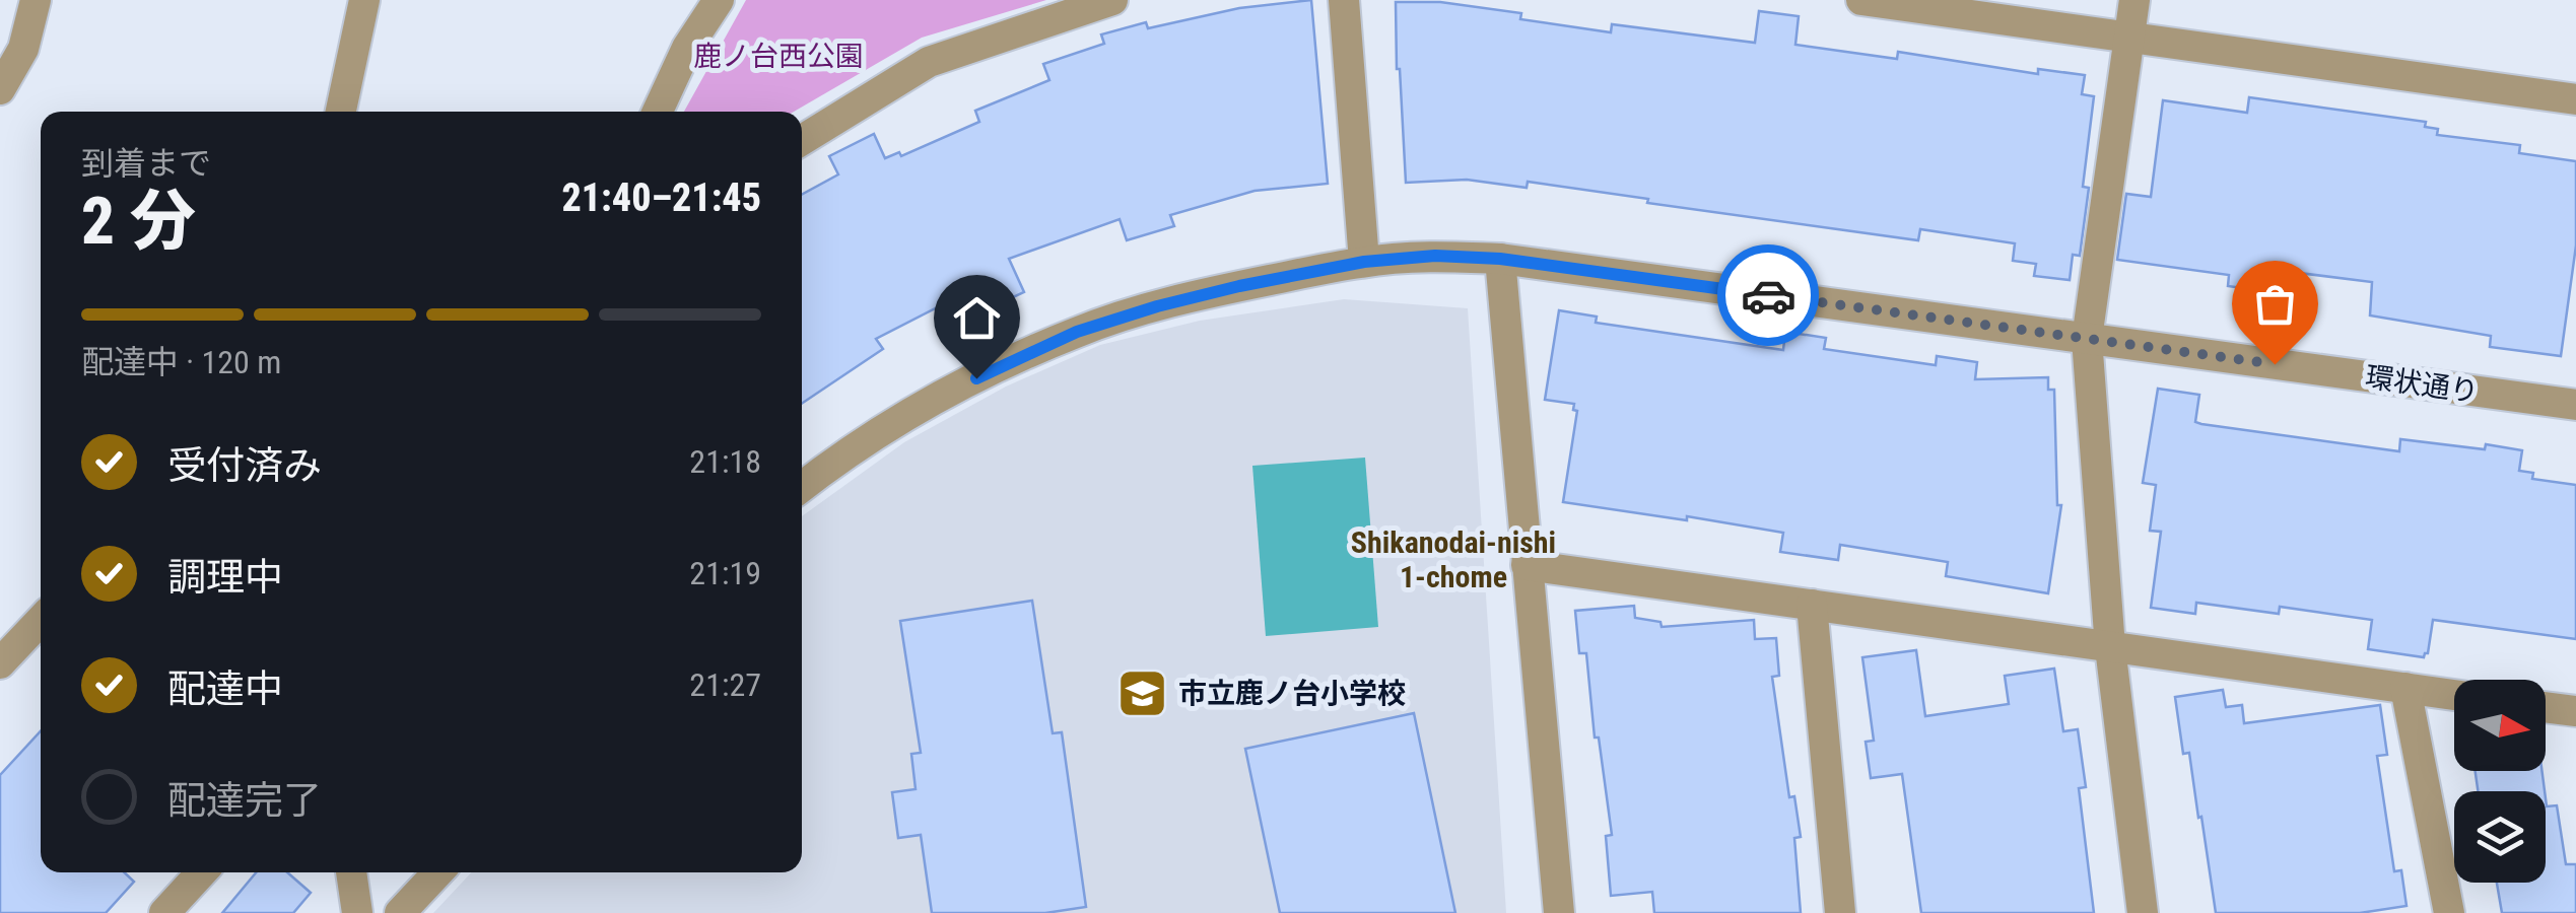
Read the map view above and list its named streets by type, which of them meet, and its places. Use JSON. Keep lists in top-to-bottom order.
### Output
{
  "streets": {
    "street": ["環状通り"]
  },
  "districts": ["Shikanodai-nishi 1-chome"],
  "parks": ["鹿ノ台西公園"],
  "places": {
    "school or university": ["市立鹿ノ台小学校"]
  },
  "north": "right",
  "page": {
    "heading": ["2 分", "到着まで", "21:40–21:45"],
    "bar": "配達中 · 120 m",
    "list": [
      ["受付済み", "21:18"],
      ["調理中", "21:19"],
      ["配達中", "21:27"],
      "配達完了"
    ]
  }
}
